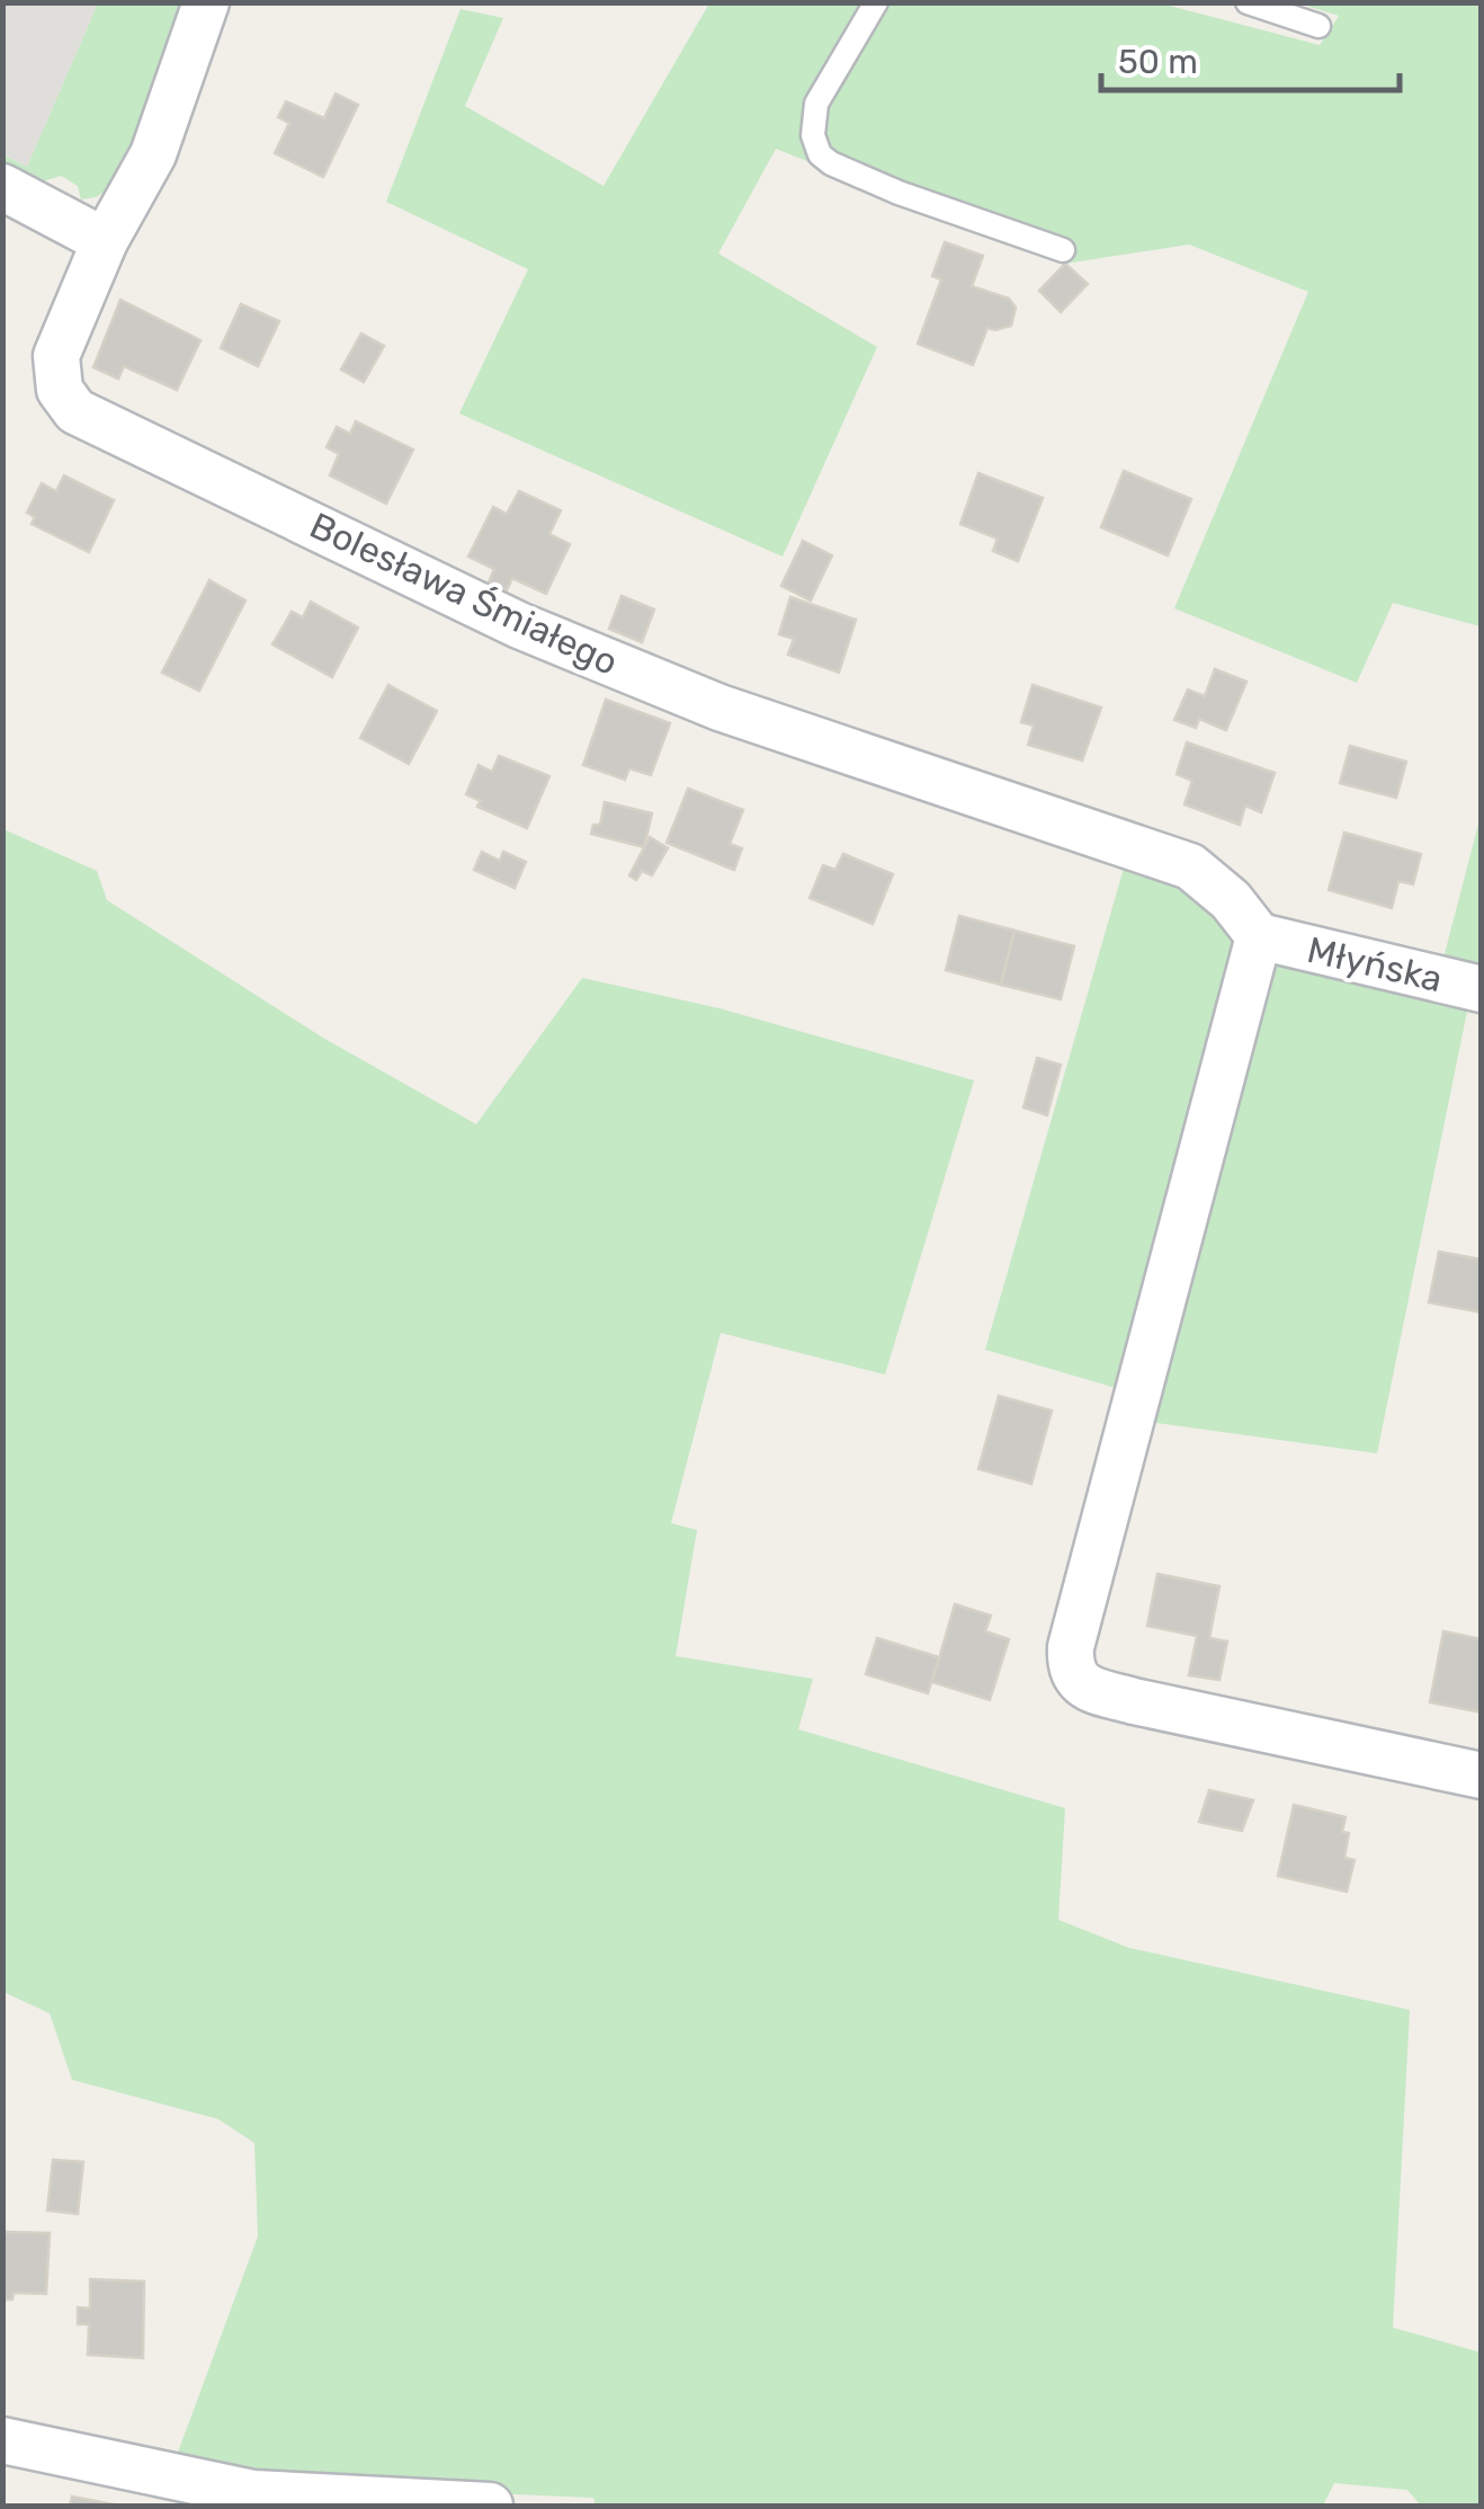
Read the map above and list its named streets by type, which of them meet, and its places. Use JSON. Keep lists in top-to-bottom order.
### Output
{
  "streets": {
    "street": ["Bolesława Śmiałego", "Młyńska"]
  },
  "crossings": [
    ["Bolesława Śmiałego", "Młyńska"]
  ],
  "scale_bar": "50 m"
}
